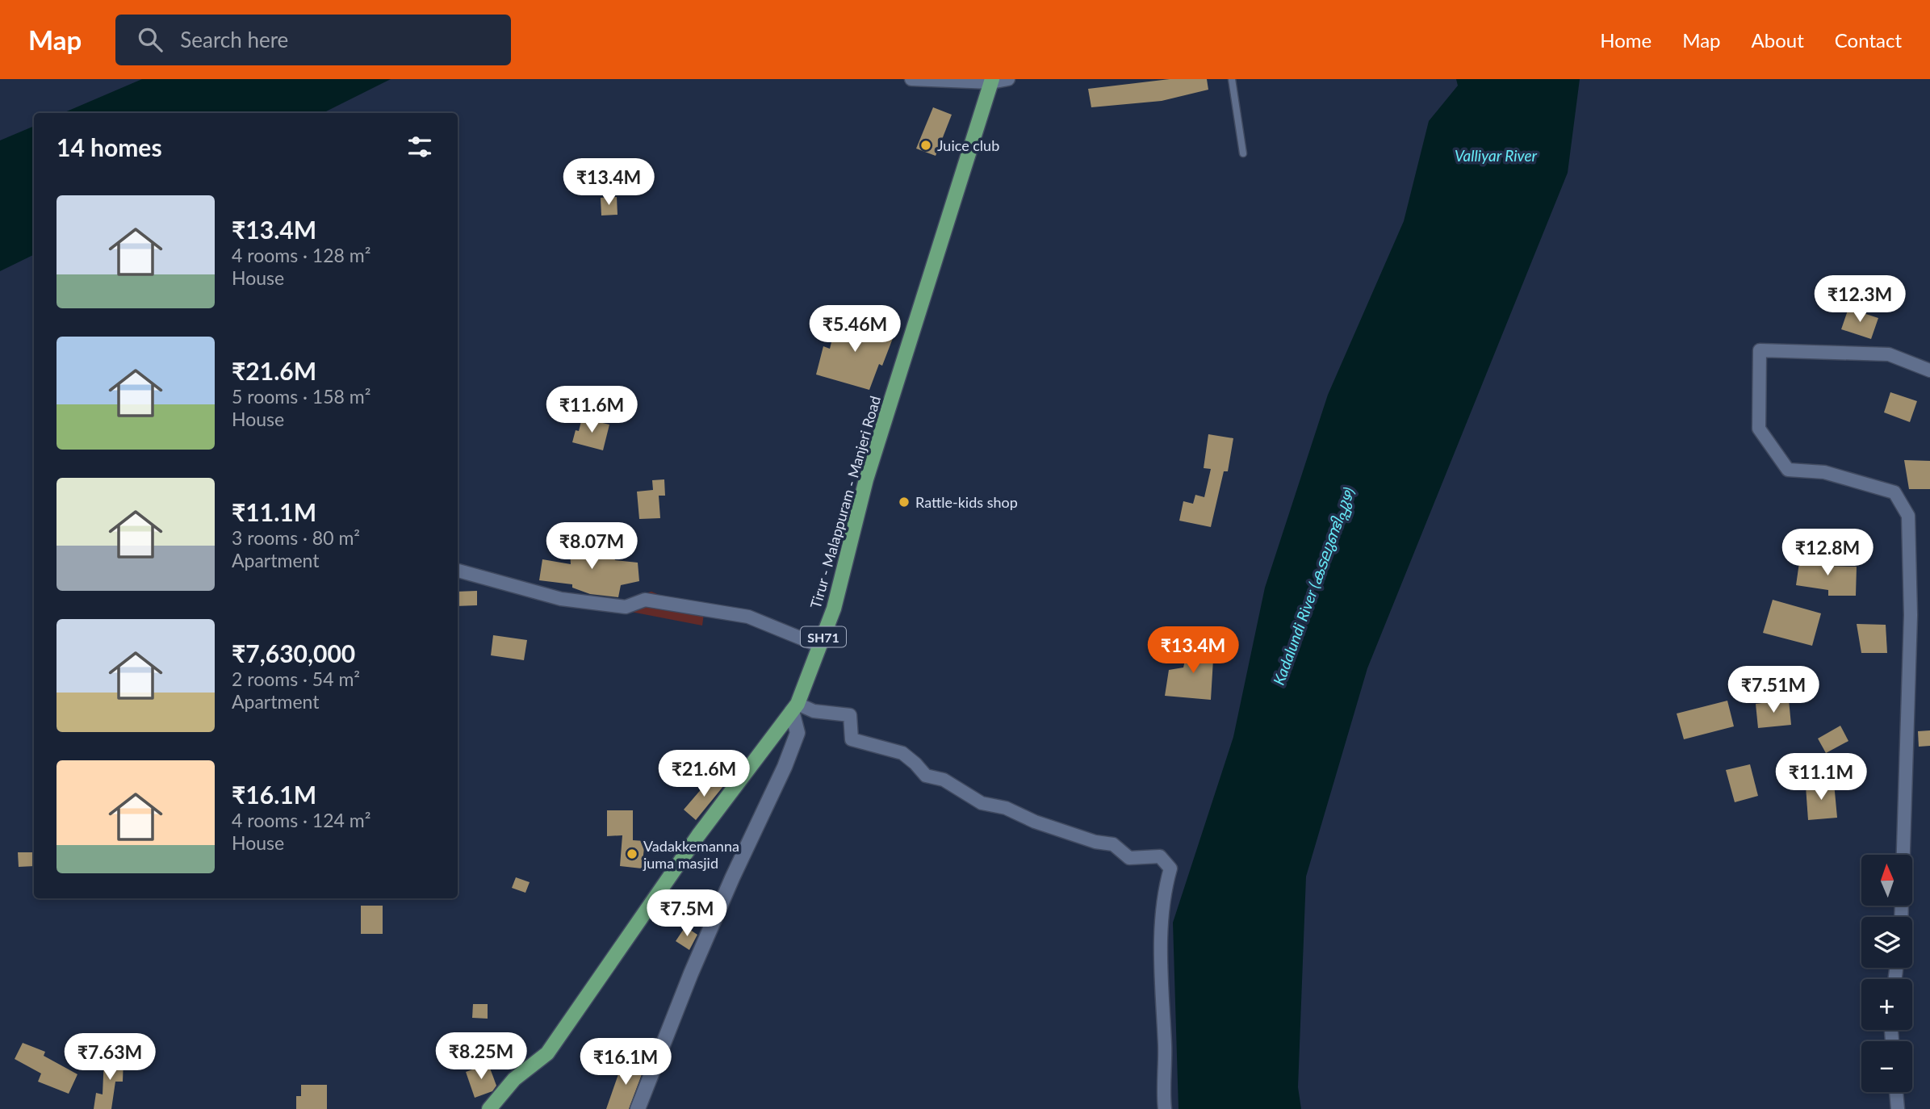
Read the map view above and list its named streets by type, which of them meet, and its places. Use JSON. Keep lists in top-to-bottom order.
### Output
{
  "streets": {
    "main road": ["Tirur - Malappuram - Manjeri Road", "SH71"]
  },
  "water": ["Valliyar River", "Kadalundi River (കടലുണ്ടിപ്പുഴ)"],
  "places": ["Juice club", "Rattle-kids shop", "Vadakkemanna juma masjid"],
  "north": "top",
  "page": {
    "header": "Map",
    "search": "Search here",
    "nav": [
      "Home",
      "Map",
      "About",
      "Contact"
    ],
    "heading": "14 homes",
    "price": [
      "₹13.4M",
      "₹12.3M",
      "₹5.46M",
      "₹11.6M",
      "₹8.07M",
      "₹12.8M",
      "₹13.4M",
      "₹7.51M",
      "₹21.6M",
      "₹11.1M",
      "₹7.5M",
      "₹8.25M",
      "₹7.63M",
      "₹16.1M"
    ],
    "list": [
      {
        "name": "₹13.4M",
        "note": "4 rooms · 128 m² · House"
      },
      {
        "name": "₹21.6M",
        "note": "5 rooms · 158 m² · House"
      },
      {
        "name": "₹11.1M",
        "note": "3 rooms · 80 m² · Apartment"
      },
      {
        "name": "₹7,630,000",
        "note": "2 rooms · 54 m² · Apartment"
      },
      {
        "name": "₹16.1M",
        "note": "4 rooms · 124 m² · House"
      }
    ],
    "map_buttons": ["+", "−"]
  }
}
